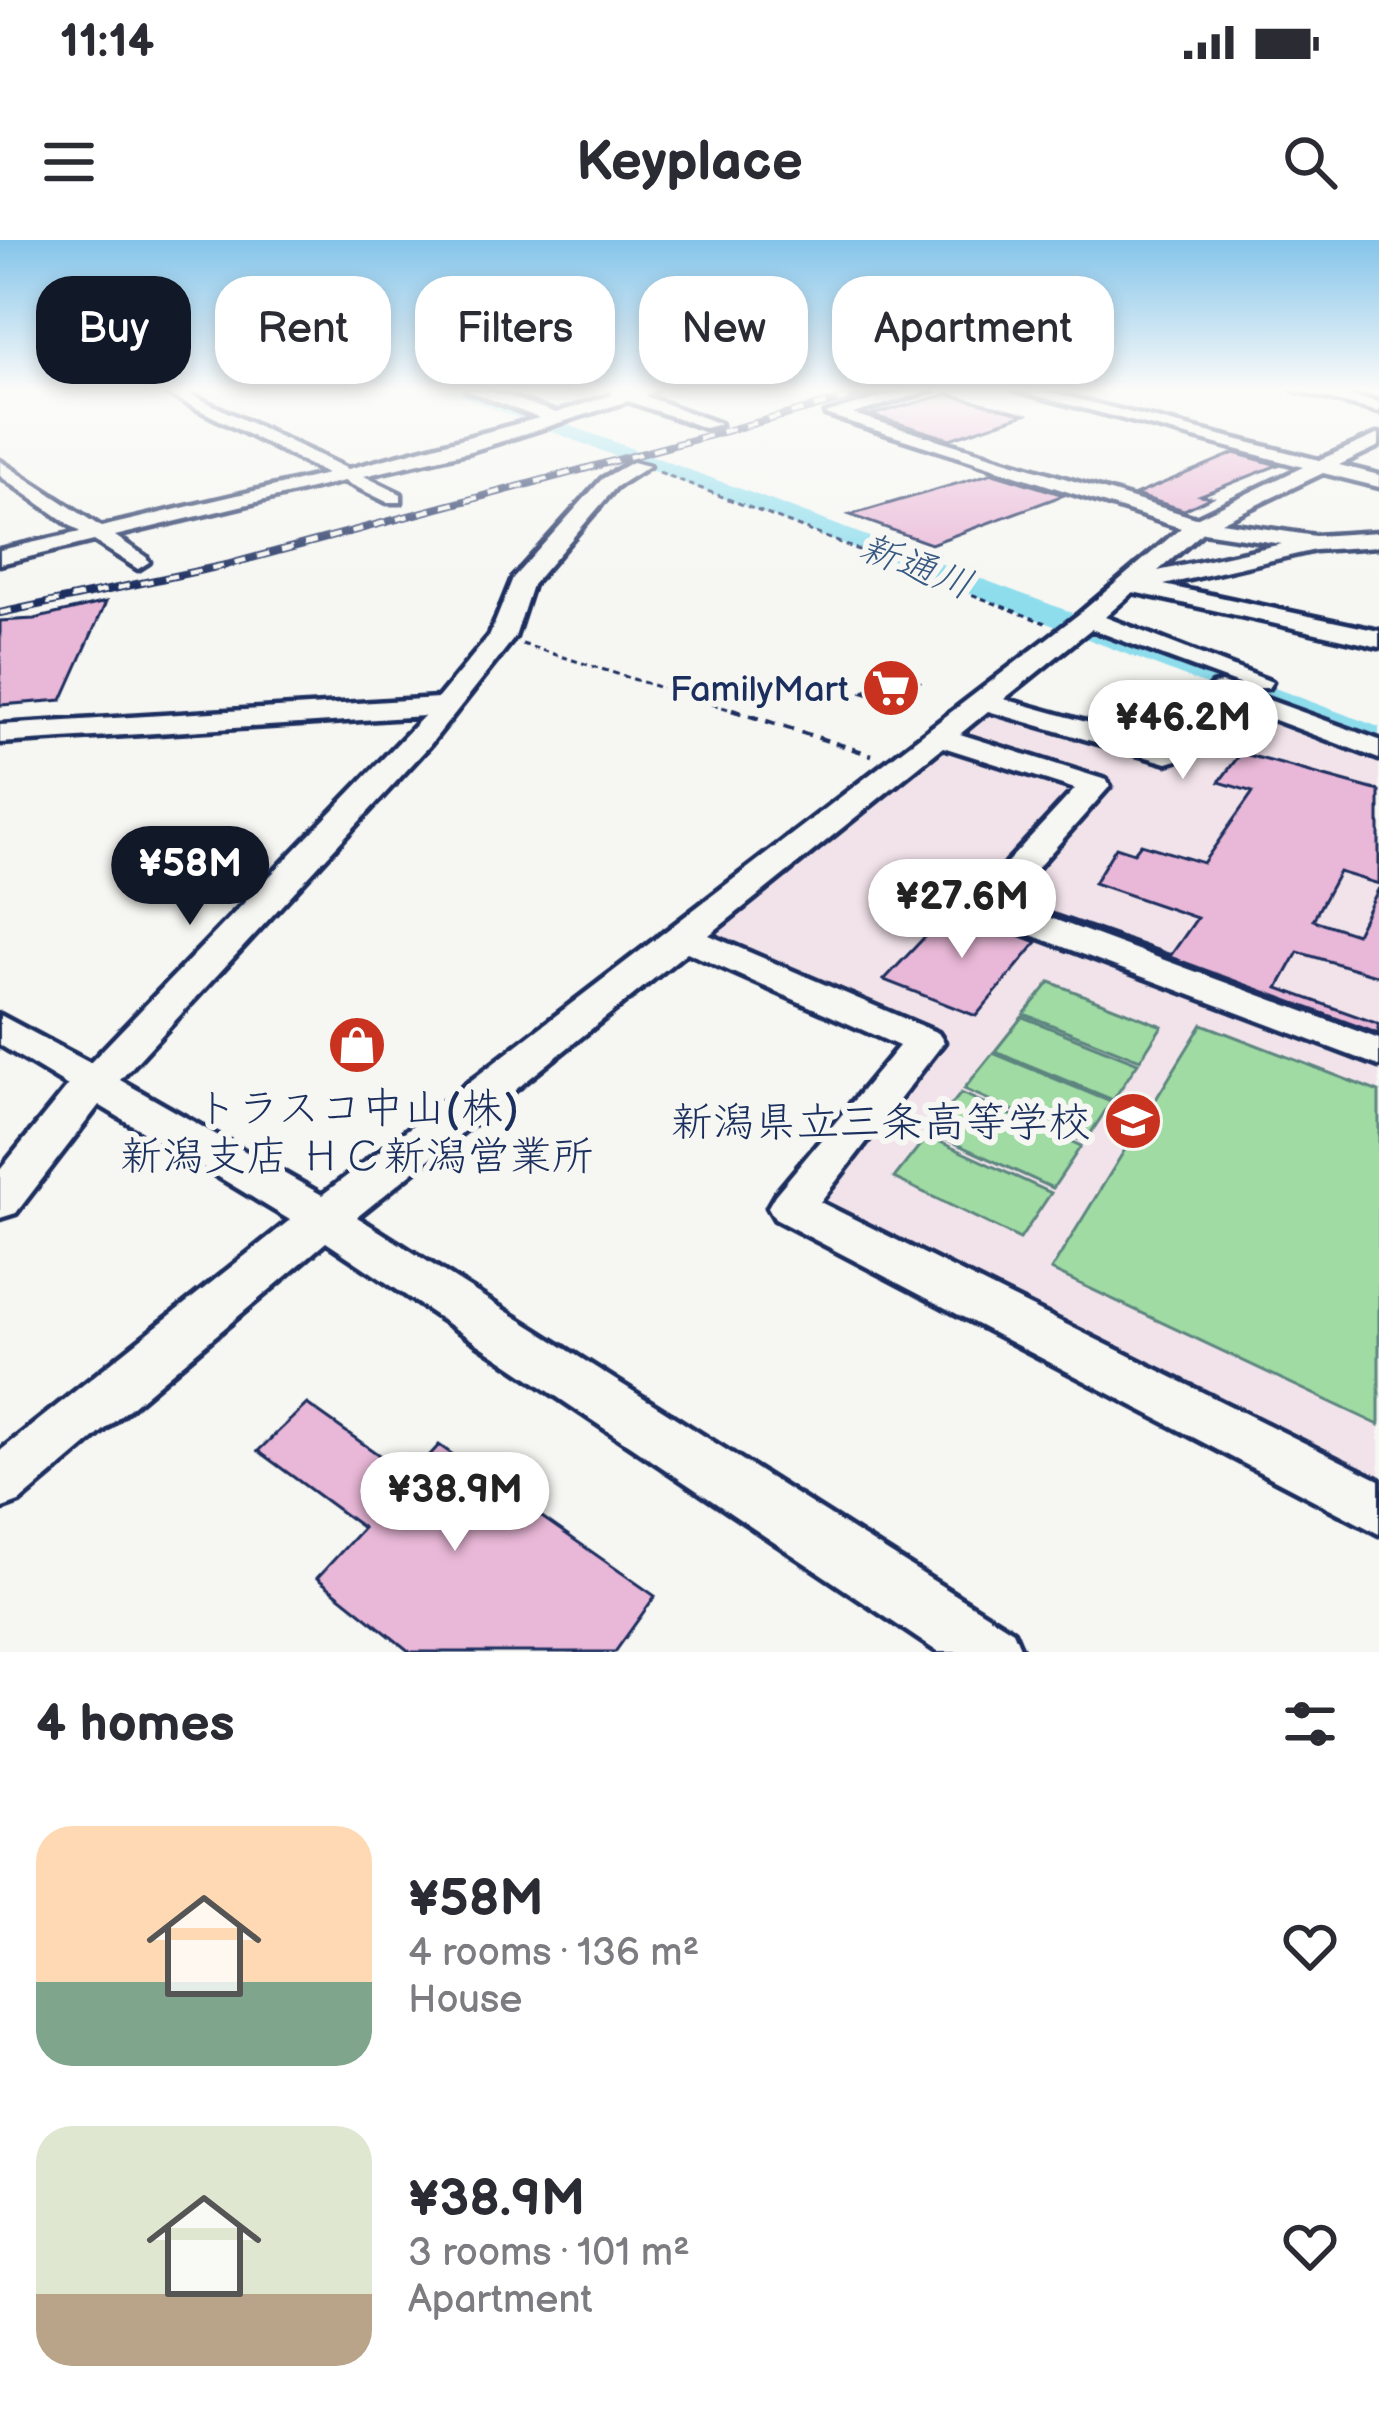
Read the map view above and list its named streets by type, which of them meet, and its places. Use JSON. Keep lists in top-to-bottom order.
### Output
{
  "water": ["新通川"],
  "places": {
    "supermarket": ["FamilyMart"],
    "shop": ["トラスコ中山(株) 新潟支店 ＨＣ新潟営業所"],
    "school or university": ["新潟県立三条高等学校"]
  },
  "page": {
    "status": "11:14",
    "header": "Keyplace",
    "chip": [
      "Buy",
      "Rent",
      "Filters",
      "New",
      "Apartment"
    ],
    "price": [
      "¥46.2M",
      "¥58M",
      "¥27.6M",
      "¥38.9M"
    ],
    "heading": "4 homes",
    "list": [
      {
        "name": "¥58M",
        "note": "4 rooms · 136 m² · House"
      },
      {
        "name": "¥38.9M",
        "note": "3 rooms · 101 m² · Apartment"
      }
    ]
  }
}
